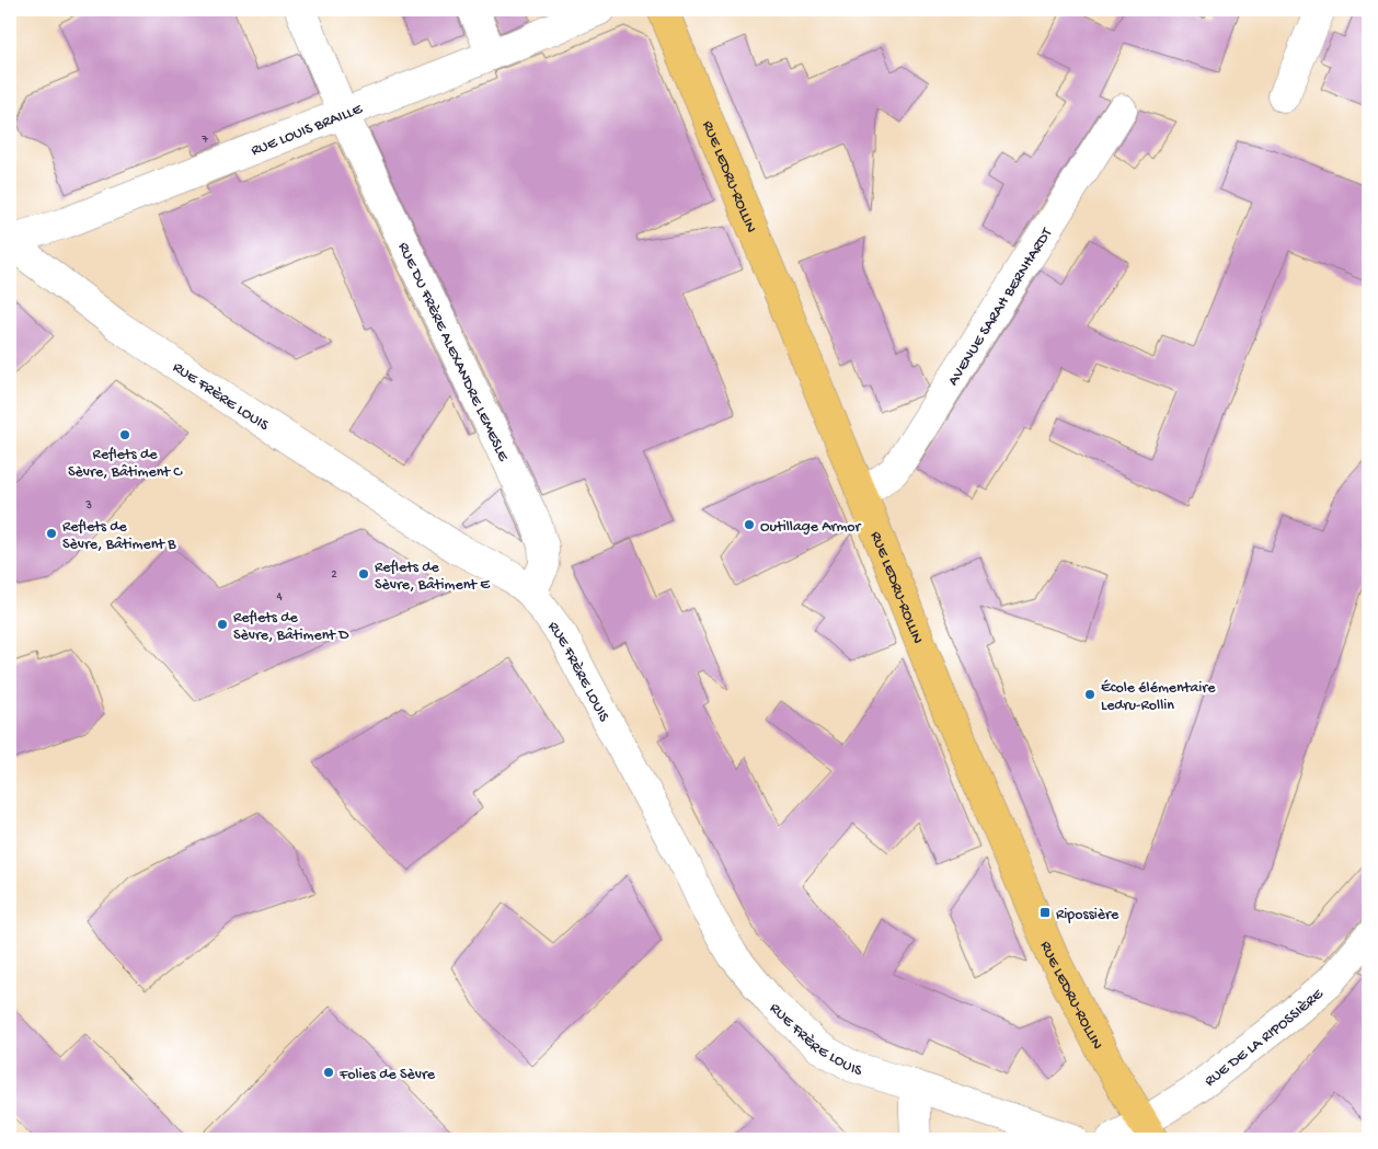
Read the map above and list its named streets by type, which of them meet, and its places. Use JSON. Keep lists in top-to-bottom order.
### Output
{
  "streets": {
    "main road": ["RUE LEDRU-ROLLIN"],
    "street": [
      "RUE LOUIS BRAILLE",
      "AVENUE SARAH BERNHARDT",
      "RUE DU FRÈRE ALEXANDRE LEMESLE",
      "RUE FRÈRE LOUIS",
      "RUE DE LA RIPOSSIÈRE"
    ]
  },
  "crossings": [
    ["RUE LOUIS BRAILLE", "RUE DU FRÈRE ALEXANDRE LEMESLE"],
    ["RUE LOUIS BRAILLE", "RUE FRÈRE LOUIS"],
    ["RUE LEDRU-ROLLIN", "AVENUE SARAH BERNHARDT"],
    ["RUE LEDRU-ROLLIN", "RUE DE LA RIPOSSIÈRE"],
    ["RUE DU FRÈRE ALEXANDRE LEMESLE", "RUE FRÈRE LOUIS"]
  ],
  "places": {
    "other": [
      "Reflets de Sèvre, Bâtiment C",
      "Outillage Armor",
      "Reflets de Sèvre, Bâtiment B",
      "Reflets de Sèvre, Bâtiment E",
      "Reflets de Sèvre, Bâtiment D",
      "École élémentaire Ledru-Rollin",
      "Folies de Sèvre"
    ],
    "transit": ["Ripossière"]
  },
  "house_numbers": [
    "7",
    "3",
    "2",
    "4"
  ]
}
